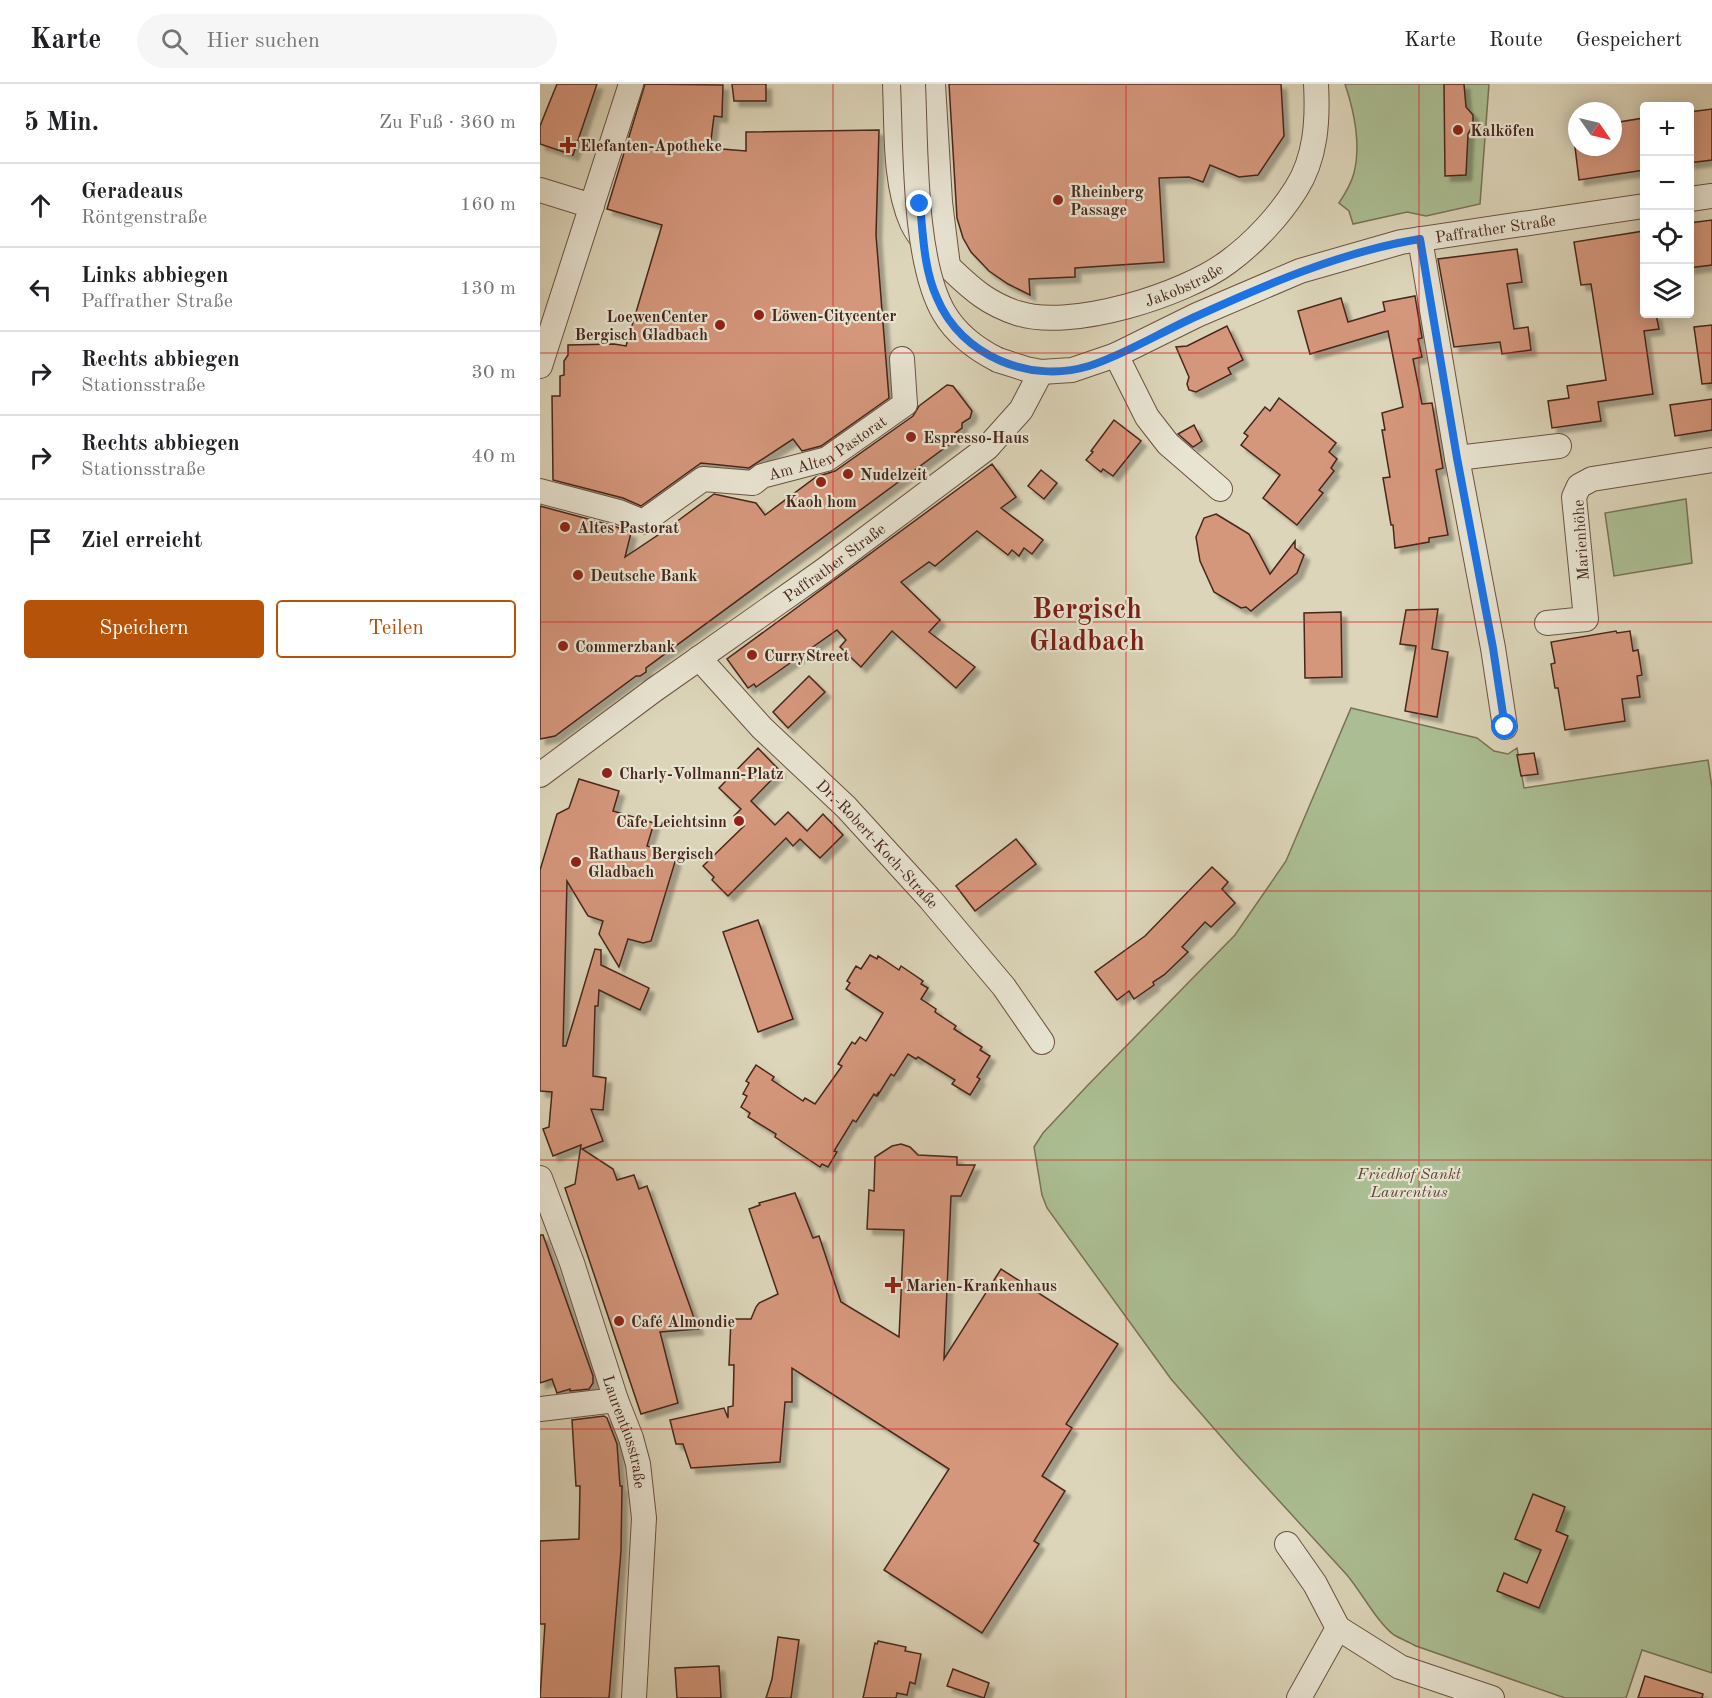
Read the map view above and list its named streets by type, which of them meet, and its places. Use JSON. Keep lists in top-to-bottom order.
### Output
{
  "streets": {
    "street": [
      "Paffrather Straße",
      "Jakobstraße",
      "Am Alten Pastorat",
      "Marienhöhe",
      "Dr.-Robert-Koch-Straße",
      "Laurentiusstraße"
    ]
  },
  "crossings": [
    ["Paffrather Straße", "Dr.-Robert-Koch-Straße"]
  ],
  "districts": ["Bergisch Gladbach"],
  "parks": ["Friedhof Sankt Laurentius"],
  "places": {
    "other": [
      "Kalköfen",
      "Rheinberg Passage",
      "Löwen-Citycenter",
      "LoewenCenter Bergisch Gladbach",
      "Espresso-Haus",
      "Nudelzeit",
      "Kaoh hom",
      "Altes Pastorat",
      "Deutsche Bank",
      "Commerzbank",
      "CurryStreet",
      "Charly-Vollmann-Platz",
      "Cafe Leichtsinn",
      "Rathaus Bergisch Gladbach",
      "Café Almondie"
    ],
    "health": ["Elefanten-Apotheke", "Marien-Krankenhaus"]
  },
  "north": "bottom right",
  "page": {
    "header": "Karte",
    "search": "Hier suchen",
    "nav": ["Karte", "Route", "Gespeichert"],
    "heading": ["5 Min.", "Zu Fuß · 360 m"],
    "map_buttons": ["+", "−"],
    "list": [
      ["Geradeaus", "Röntgenstraße", "160 m"],
      ["Links abbiegen", "Paffrather Straße", "130 m"],
      ["Rechts abbiegen", "Stationsstraße", "30 m"],
      ["Rechts abbiegen", "Stationsstraße", "40 m"],
      "Ziel erreicht"
    ],
    "buttons": ["Speichern", "Teilen"]
  }
}
